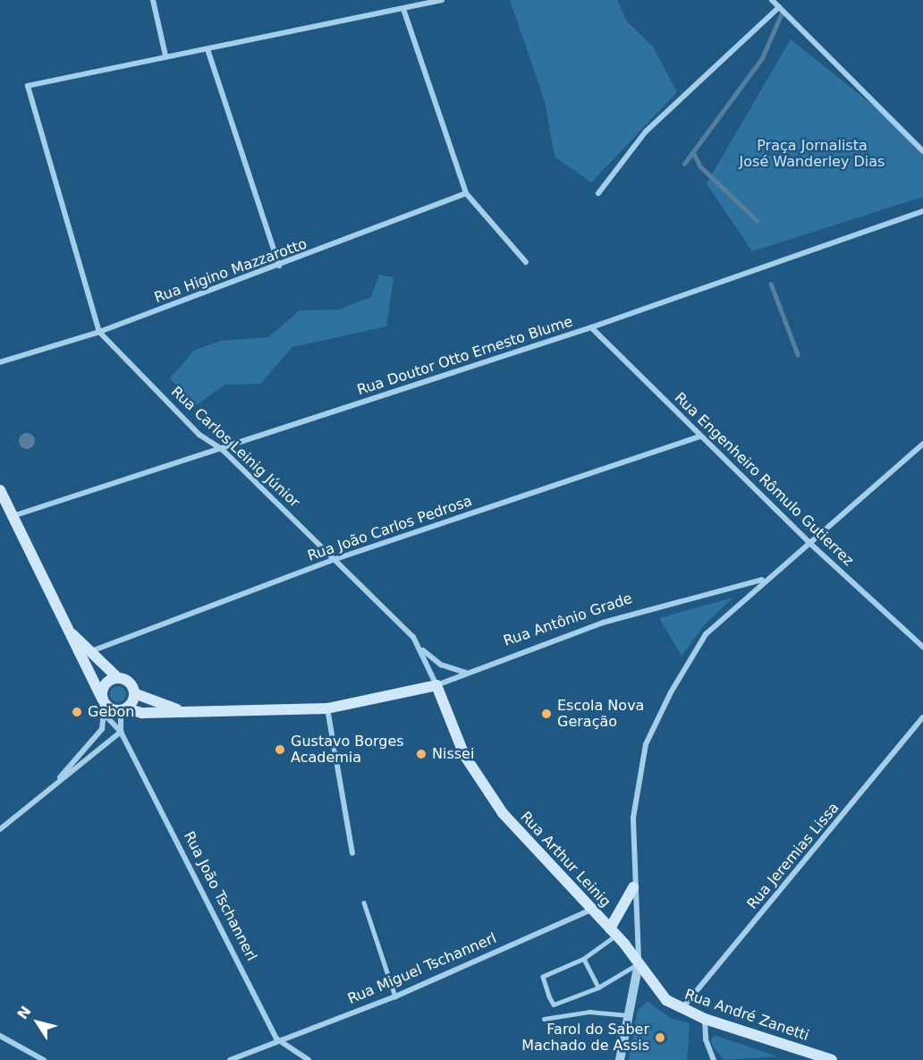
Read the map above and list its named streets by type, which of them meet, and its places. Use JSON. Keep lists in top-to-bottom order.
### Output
{
  "streets": {
    "main road": ["Rua Antônio Grade", "Rua Arthur Leinig", "Rua André Zanetti"],
    "street": [
      "Rua Higino Mazzarotto",
      "Rua Doutor Otto Ernesto Blume",
      "Rua Carlos Leinig Júnior",
      "Rua Engenheiro Rômulo Gutierrez",
      "Rua João Carlos Pedrosa",
      "Rua Jeremias Lissa",
      "Rua João Tschannerl",
      "Rua Miguel Tschannerl"
    ]
  },
  "crossings": [
    ["Rua Higino Mazzarotto", "Rua Carlos Leinig Júnior"],
    ["Rua Doutor Otto Ernesto Blume", "Rua Carlos Leinig Júnior"],
    ["Rua Doutor Otto Ernesto Blume", "Rua Engenheiro Rômulo Gutierrez"],
    ["Rua Carlos Leinig Júnior", "Rua João Carlos Pedrosa"],
    ["Rua Carlos Leinig Júnior", "Rua Antônio Grade"],
    ["Rua Carlos Leinig Júnior", "Rua Arthur Leinig"],
    ["Rua Engenheiro Rômulo Gutierrez", "Rua João Carlos Pedrosa"],
    ["Rua Engenheiro Rômulo Gutierrez", "Rua Antônio Grade"],
    ["Rua Antônio Grade", "Rua Arthur Leinig"],
    ["Rua Antônio Grade", "Rua João Tschannerl"],
    ["Rua Jeremias Lissa", "Rua André Zanetti"],
    ["Rua Arthur Leinig", "Rua Miguel Tschannerl"],
    ["Rua Arthur Leinig", "Rua André Zanetti"],
    ["Rua João Tschannerl", "Rua Miguel Tschannerl"]
  ],
  "parks": ["Praça Jornalista José Wanderley Dias"],
  "places": [
    "Gebon",
    "Escola Nova Geração",
    "Gustavo Borges Academia",
    "Nissei",
    "Farol do Saber Machado de Assis"
  ],
  "north": "top left"
}
